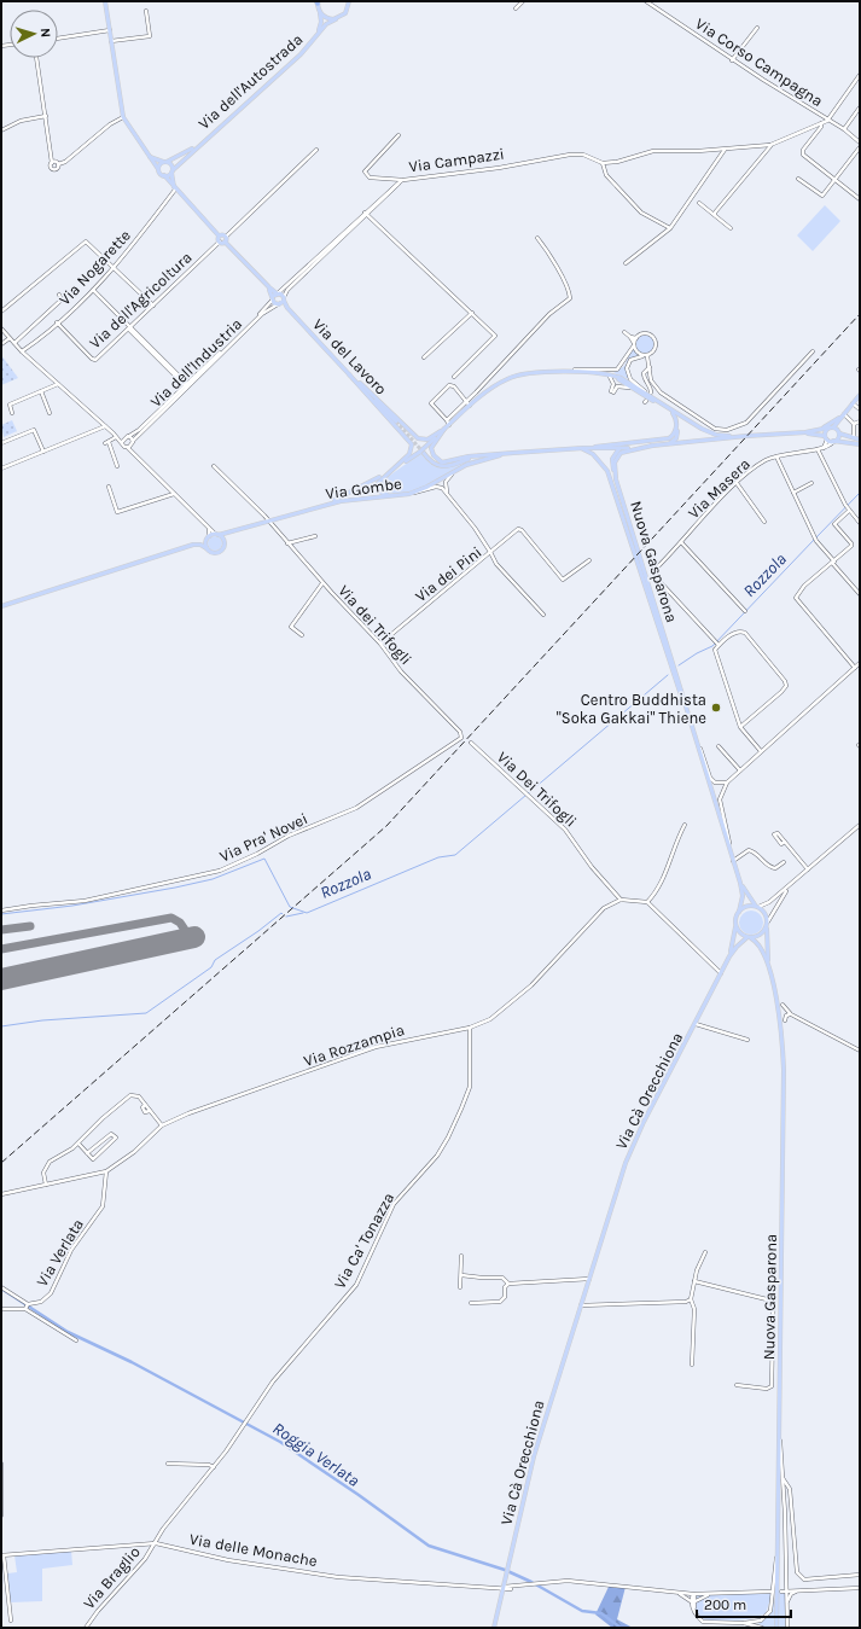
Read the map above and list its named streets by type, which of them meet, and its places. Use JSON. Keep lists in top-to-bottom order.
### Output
{
  "streets": {
    "main road": [
      "Via dell'Autostrada",
      "Via del Lavoro",
      "Via Gombe",
      "Nuova Gasparona",
      "Via Cà Orecchiona"
    ],
    "street": [
      "Via Corso Campagna",
      "Via Campazzi",
      "Via Nogarette",
      "Via dell'Agricoltura",
      "Via dell'Industria",
      "Via Masera",
      "Via dei Pini",
      "Via dei Trifogli",
      "Via Dei Trifogli",
      "Via Pra' Novei",
      "Via Rozzampia",
      "Via Ca' Tonazza",
      "Via Verlata",
      "Via delle Monache",
      "Via Braglio"
    ]
  },
  "crossings": [
    ["Via Campazzi", "Via dell'Industria"],
    ["Via Nogarette", "Via dell'Agricoltura"],
    ["Via del Lavoro", "Via dell'Industria"],
    ["Via Gombe", "Nuova Gasparona"],
    ["Via Gombe", "Via dei Trifogli"],
    ["Nuova Gasparona", "Via Cà Orecchiona"],
    ["Via dei Pini", "Via dei Trifogli"],
    ["Via dei Trifogli", "Via Pra' Novei"],
    ["Via Dei Trifogli", "Via Rozzampia"],
    ["Via Rozzampia", "Via Ca' Tonazza"],
    ["Via Rozzampia", "Via Verlata"],
    ["Via Cà Orecchiona", "Via delle Monache"],
    ["Via Ca' Tonazza", "Via delle Monache"],
    ["Via Ca' Tonazza", "Via Braglio"],
    ["Via delle Monache", "Via Braglio"]
  ],
  "water": ["Rozzola", "Roggia Verlata"],
  "places": ["Centro Buddhista \"Soka Gakkai\" Thiene"],
  "scale_bar": "200 m",
  "north": "right"
}
